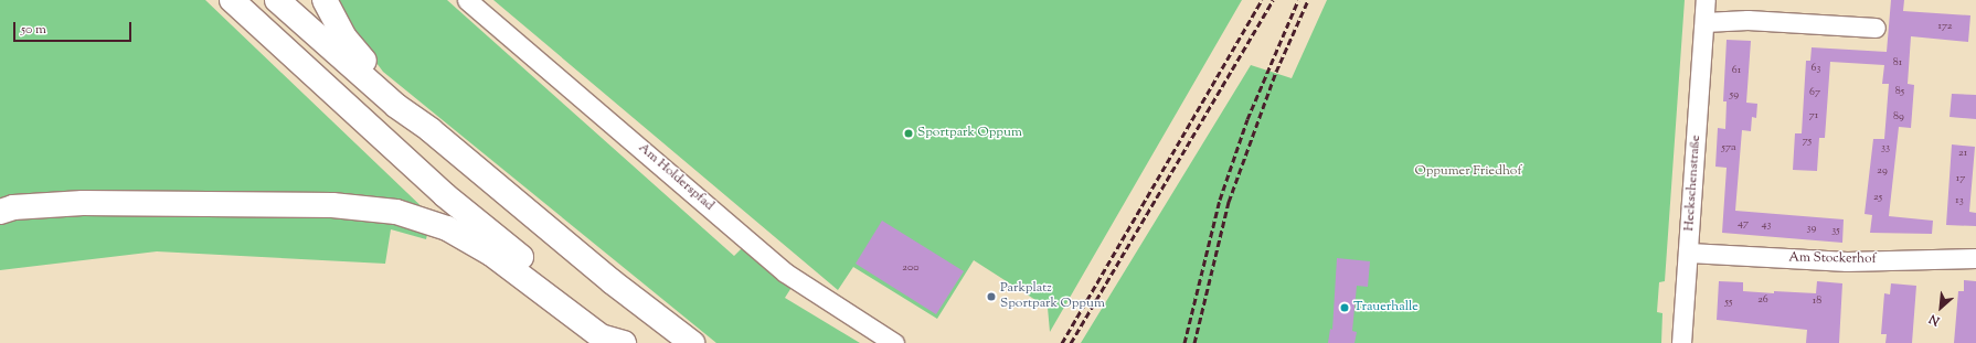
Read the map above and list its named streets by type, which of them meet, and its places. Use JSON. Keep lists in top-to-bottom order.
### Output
{
  "streets": {
    "street": ["Am Holderspfad", "Heckschenstraße", "Am Stockerhof"]
  },
  "crossings": [
    ["Heckschenstraße", "Am Stockerhof"]
  ],
  "parks": ["Oppumer Friedhof"],
  "places": ["Sportpark Oppum", "Parkplatz Sportpark Oppum", "Trauerhalle"],
  "house_numbers": [
    "172",
    "81",
    "63",
    "61",
    "85",
    "67",
    "59",
    "71",
    "89",
    "75",
    "57a",
    "33",
    "21",
    "29",
    "17",
    "25",
    "13",
    "47",
    "43",
    "39",
    "35",
    "200",
    "26",
    "18",
    "55"
  ],
  "scale_bar": "50 m",
  "north": "bottom left"
}
